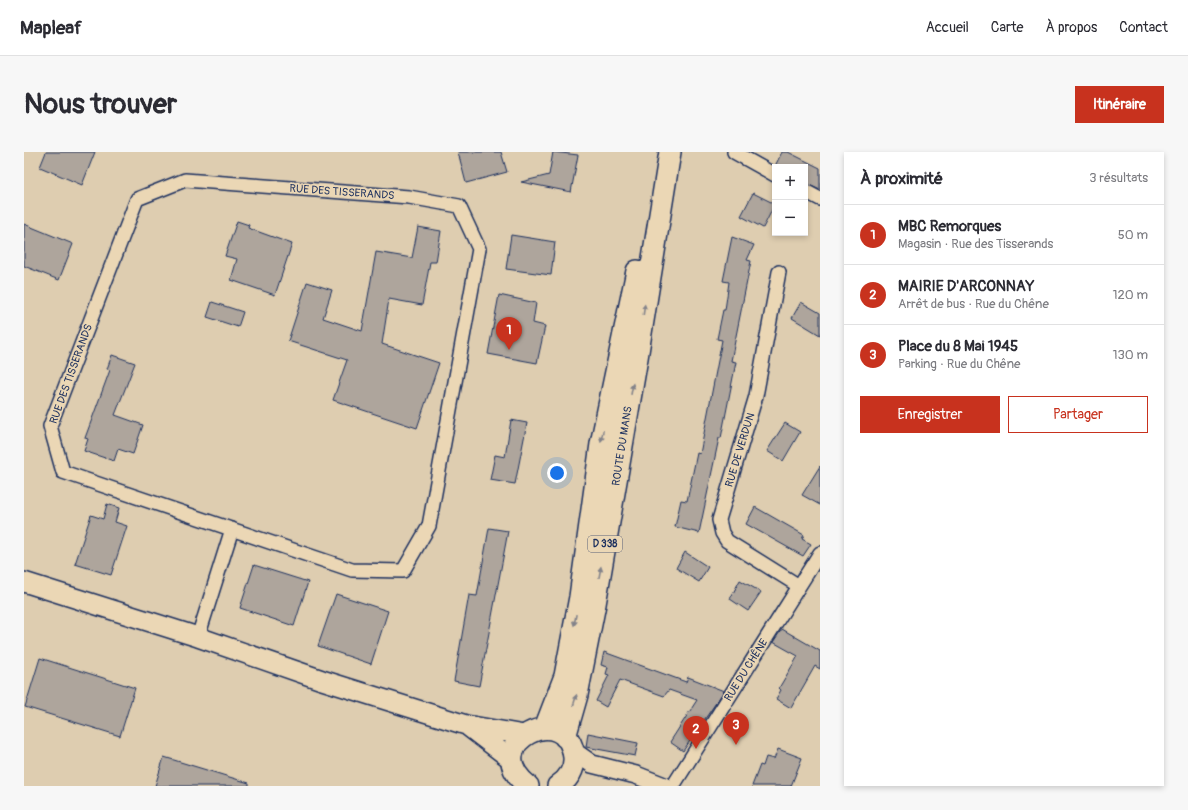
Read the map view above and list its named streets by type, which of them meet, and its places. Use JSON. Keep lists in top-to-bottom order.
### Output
{
  "streets": {
    "main road": ["ROUTE DU MANS", "D 338"],
    "street": ["RUE DES TISSERANDS", "RUE DE VERDUN", "RUE DU CHÊNE"]
  },
  "crossings": [
    ["RUE DE VERDUN", "RUE DU CHÊNE"]
  ],
  "page": {
    "header": "Mapleaf",
    "nav": [
      "Accueil",
      "Carte",
      "À propos",
      "Contact"
    ],
    "buttons": [
      "Itinéraire",
      ["Enregistrer", "Partager"]
    ],
    "title": "Nous trouver",
    "heading": ["À proximité", "3 résultats"],
    "map_buttons": ["+", "−"],
    "list": [
      {
        "mark": "1",
        "name": "MBC Remorques",
        "note": "Magasin · Rue des Tisserands",
        "value": "50 m"
      },
      {
        "mark": "2",
        "name": "MAIRIE D'ARCONNAY",
        "note": "Arrêt de bus · Rue du Chêne",
        "value": "120 m"
      },
      {
        "mark": "3",
        "name": "Place du 8 Mai 1945",
        "note": "Parking · Rue du Chêne",
        "value": "130 m"
      }
    ],
    "pins": ["1", "3", "2"]
  }
}
